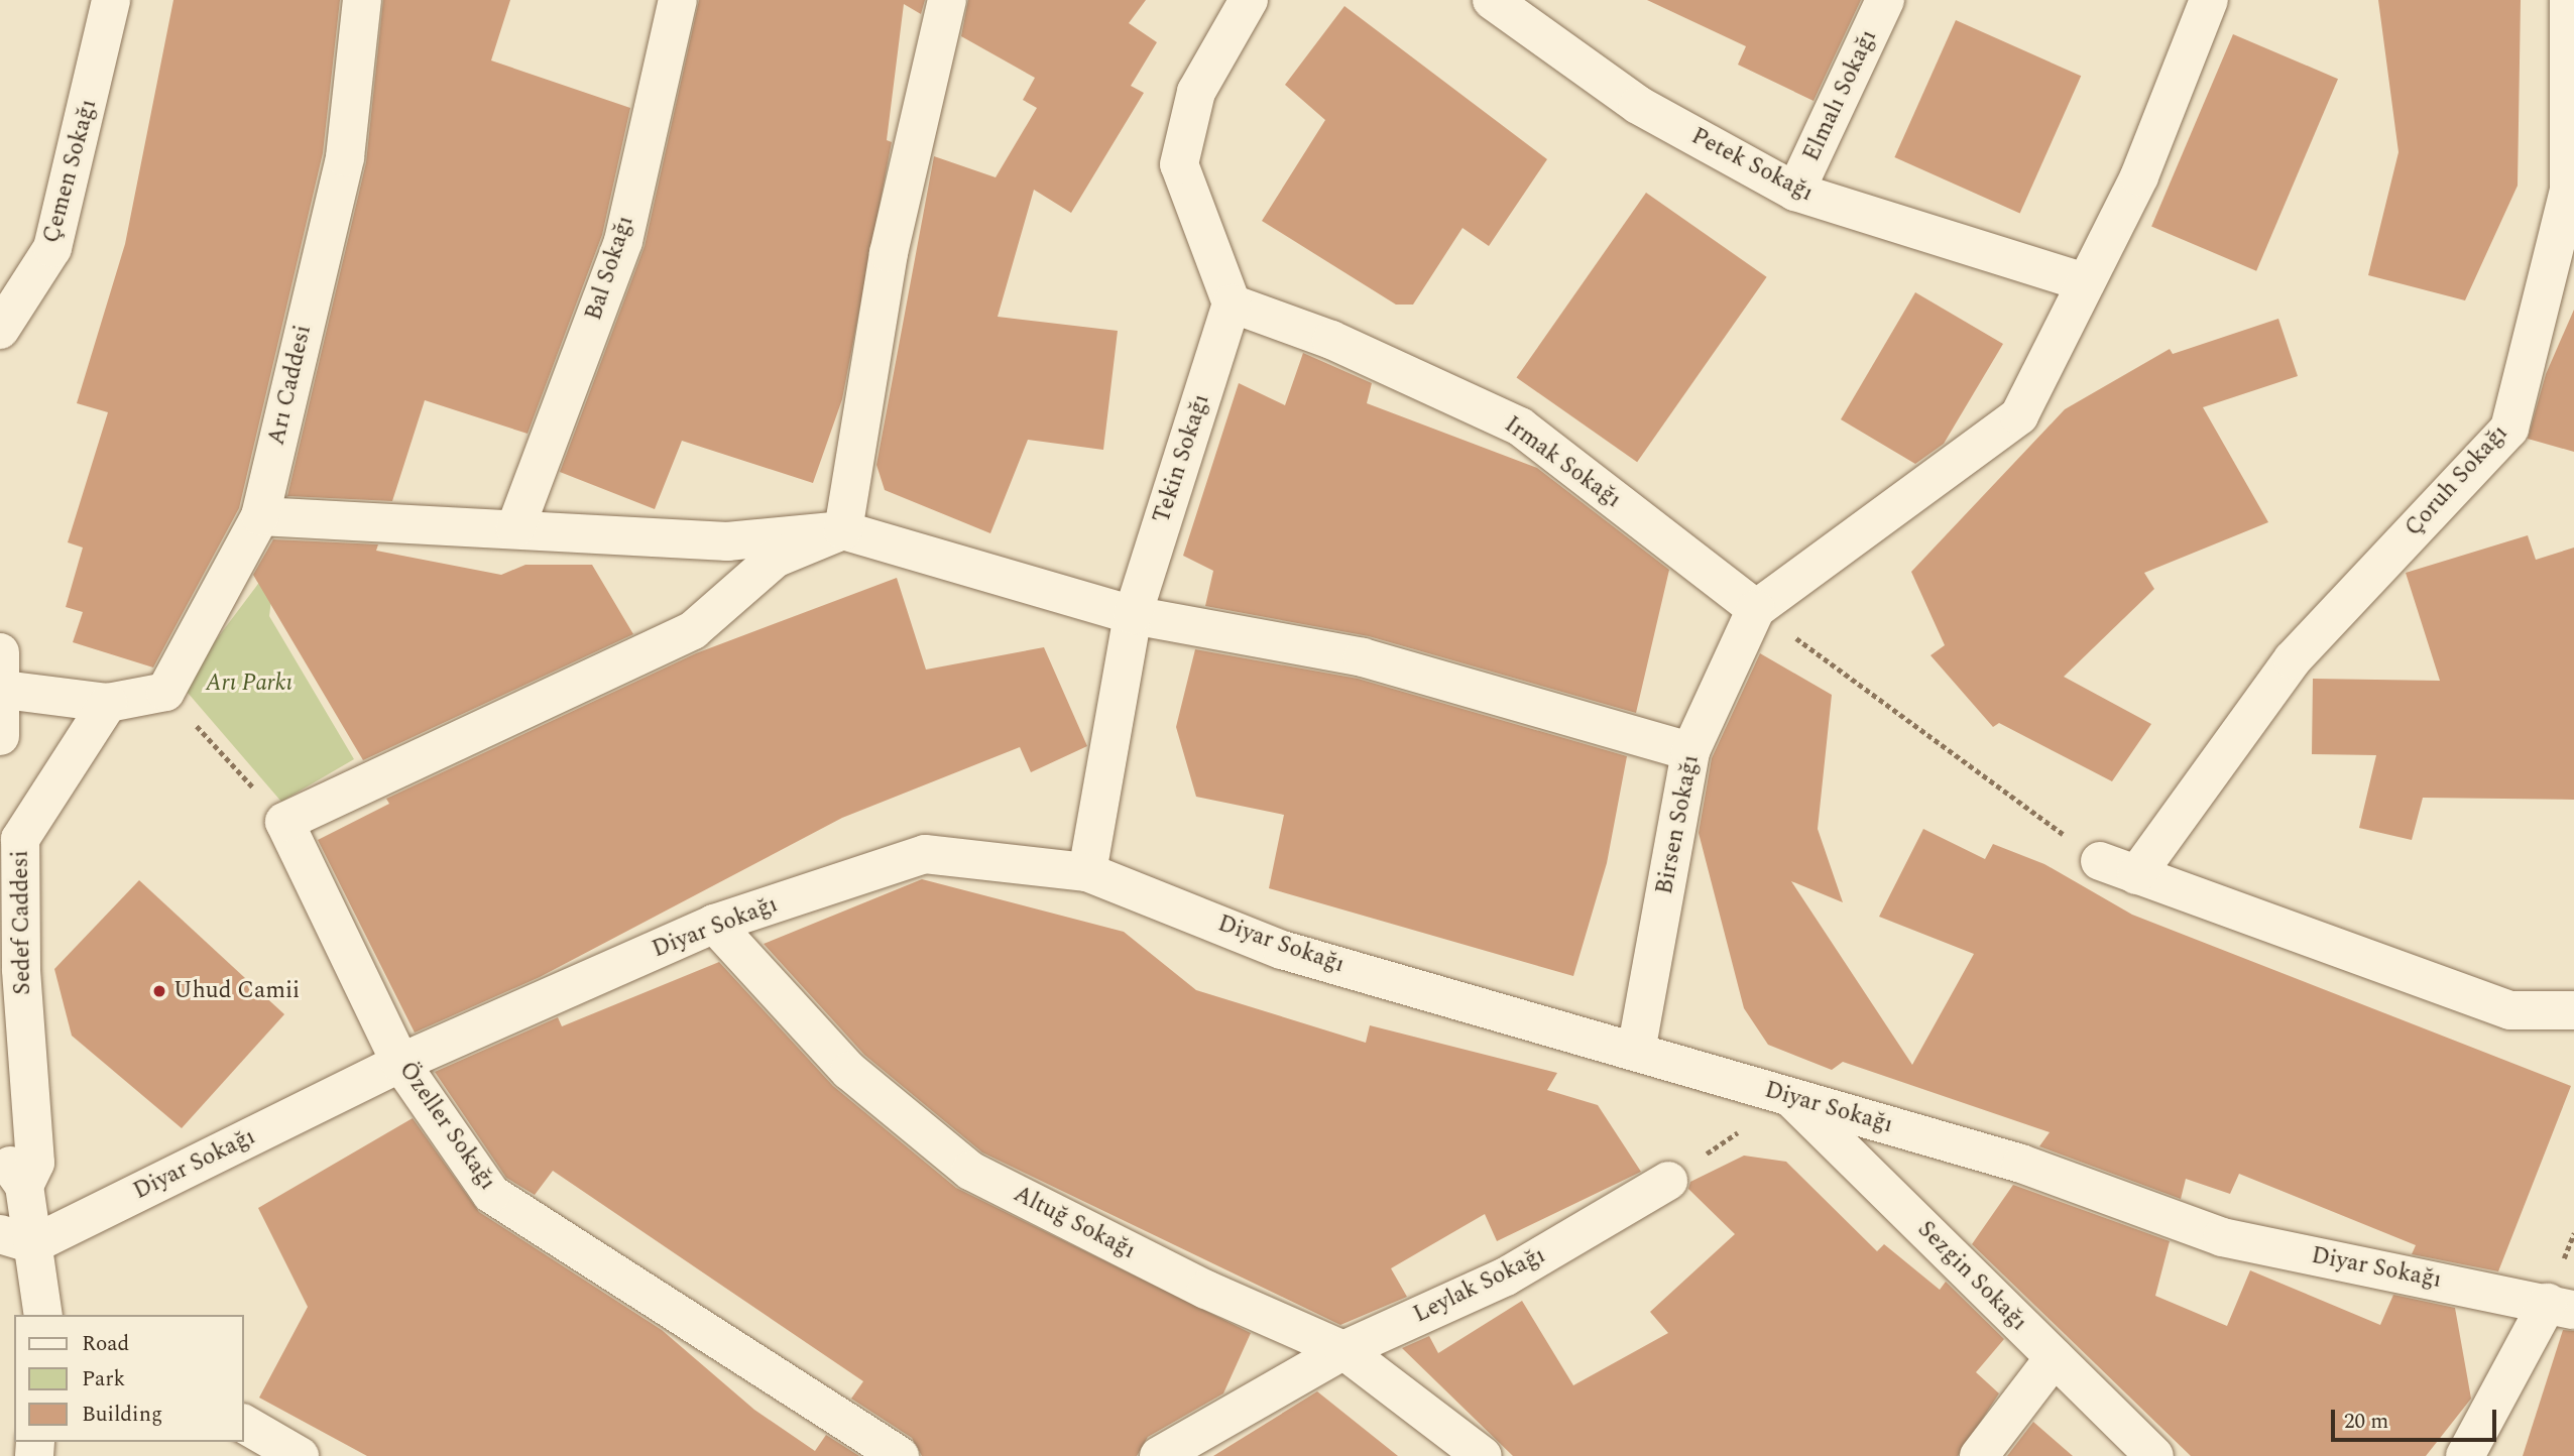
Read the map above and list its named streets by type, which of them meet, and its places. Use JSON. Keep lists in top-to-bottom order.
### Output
{
  "streets": {
    "street": [
      "Elmalı Sokağı",
      "Petek Sokağı",
      "Çemen Sokağı",
      "Bal Sokağı",
      "Arı Caddesi",
      "Tekin Sokağı",
      "Irmak Sokağı",
      "Çoruh Sokağı",
      "Birsen Sokağı",
      "Sedef Caddesi",
      "Diyar Sokağı",
      "Özeller Sokağı",
      "Altuğ Sokağı",
      "Sezgin Sokağı",
      "Leylak Sokağı"
    ]
  },
  "crossings": [
    ["Elmalı Sokağı", "Petek Sokağı"],
    ["Tekin Sokağı", "Irmak Sokağı"],
    ["Tekin Sokağı", "Diyar Sokağı"],
    ["Irmak Sokağı", "Birsen Sokağı"],
    ["Birsen Sokağı", "Diyar Sokağı"],
    ["Sedef Caddesi", "Diyar Sokağı"],
    ["Diyar Sokağı", "Özeller Sokağı"],
    ["Diyar Sokağı", "Altuğ Sokağı"],
    ["Diyar Sokağı", "Sezgin Sokağı"],
    ["Altuğ Sokağı", "Leylak Sokağı"]
  ],
  "parks": ["Arı Parkı"],
  "places": ["Uhud Camii"],
  "legend": ["Road", "Park", "Building"],
  "scale_bar": "20 m"
}
